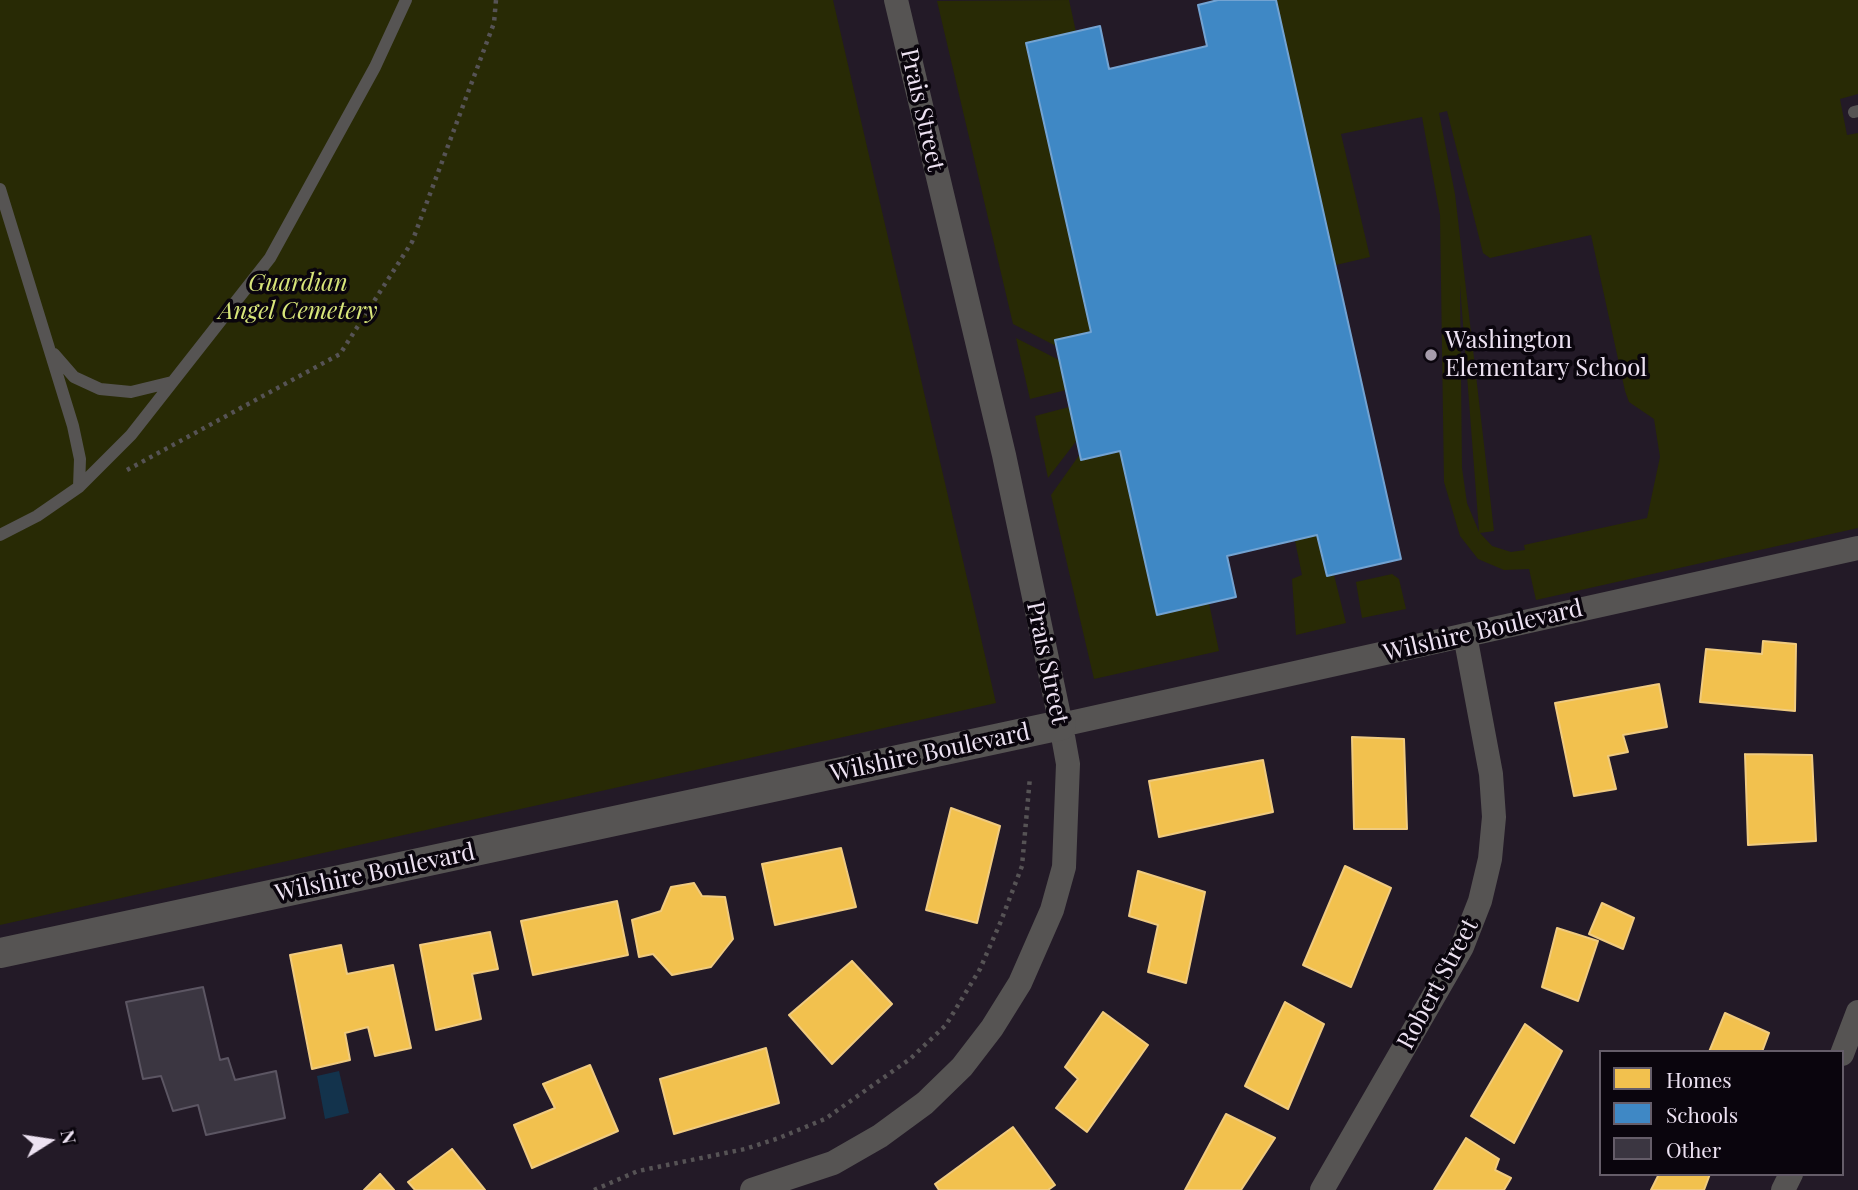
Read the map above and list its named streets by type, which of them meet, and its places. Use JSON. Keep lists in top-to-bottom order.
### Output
{
  "streets": {
    "street": ["Prais Street", "Wilshire Boulevard", "Robert Street"]
  },
  "crossings": [
    ["Prais Street", "Wilshire Boulevard"],
    ["Wilshire Boulevard", "Robert Street"]
  ],
  "parks": ["Guardian Angel Cemetery"],
  "places": ["Washington Elementary School"],
  "legend": ["Homes", "Schools", "Other"],
  "north": "right"
}
